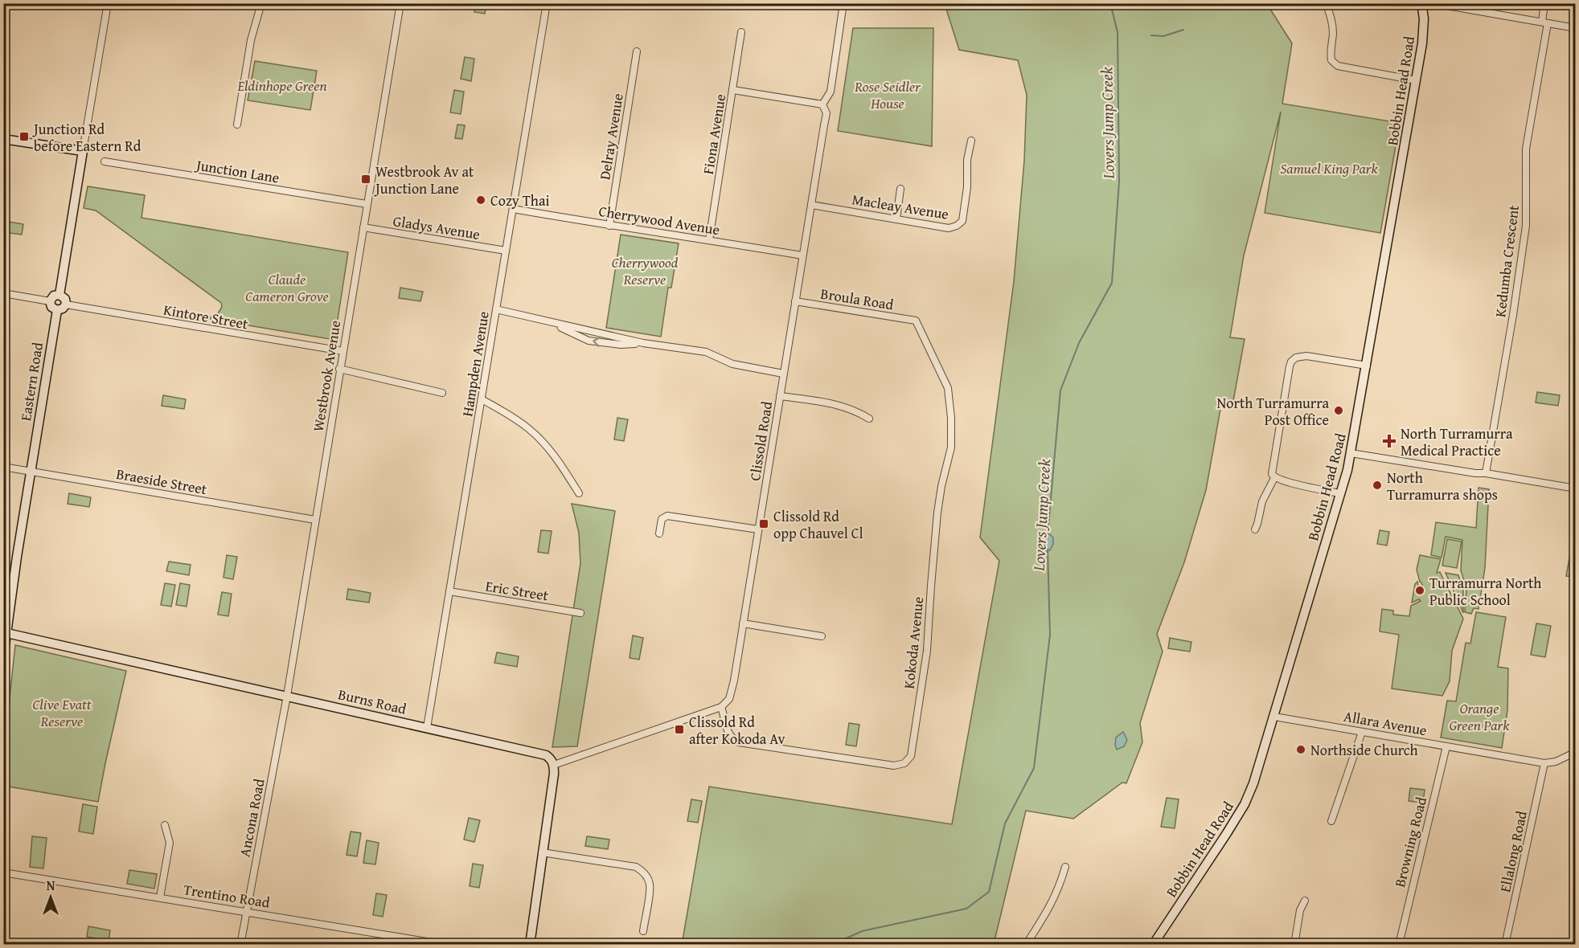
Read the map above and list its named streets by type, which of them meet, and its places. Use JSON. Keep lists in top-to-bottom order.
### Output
{
  "streets": {
    "main road": ["Bobbin Head Road", "Eastern Road", "Burns Road"],
    "street": [
      "Fiona Avenue",
      "Delray Avenue",
      "Junction Lane",
      "Macleay Avenue",
      "Cherrywood Avenue",
      "Gladys Avenue",
      "Kedumba Crescent",
      "Broula Road",
      "Kintore Street",
      "Hampden Avenue",
      "Westbrook Avenue",
      "Clissold Road",
      "Braeside Street",
      "Eric Street",
      "Kokoda Avenue",
      "Allara Avenue",
      "Ancona Road",
      "Browning Road",
      "Ellalong Road",
      "Trentino Road"
    ]
  },
  "crossings": [
    ["Bobbin Head Road", "Allara Avenue"],
    ["Fiona Avenue", "Cherrywood Avenue"],
    ["Delray Avenue", "Cherrywood Avenue"],
    ["Junction Lane", "Westbrook Avenue"],
    ["Macleay Avenue", "Clissold Road"],
    ["Cherrywood Avenue", "Hampden Avenue"],
    ["Cherrywood Avenue", "Clissold Road"],
    ["Gladys Avenue", "Hampden Avenue"],
    ["Gladys Avenue", "Westbrook Avenue"],
    ["Broula Road", "Clissold Road"],
    ["Broula Road", "Kokoda Avenue"],
    ["Kintore Street", "Westbrook Avenue"],
    ["Kintore Street", "Eastern Road"],
    ["Hampden Avenue", "Eric Street"],
    ["Hampden Avenue", "Burns Road"],
    ["Westbrook Avenue", "Braeside Street"],
    ["Westbrook Avenue", "Burns Road"],
    ["Westbrook Avenue", "Ancona Road"],
    ["Eastern Road", "Braeside Street"],
    ["Eastern Road", "Burns Road"],
    ["Clissold Road", "Kokoda Avenue"],
    ["Burns Road", "Ancona Road"],
    ["Allara Avenue", "Browning Road"],
    ["Allara Avenue", "Ellalong Road"],
    ["Ancona Road", "Trentino Road"]
  ],
  "water": ["Lovers Jump Creek"],
  "parks": [
    "Eldinhope Green",
    "Rose Seidler House",
    "Samuel King Park",
    "Cherrywood Reserve",
    "Claude Cameron Grove",
    "Clive Evatt Reserve",
    "Orange Green Park"
  ],
  "places": {
    "transit": [
      "Junction Rd before Eastern Rd",
      "Westbrook Av at Junction Lane",
      "Clissold Rd opp Chauvel Cl",
      "Clissold Rd after Kokoda Av"
    ],
    "other": [
      "Cozy Thai",
      "North Turramurra Post Office",
      "North Turramurra shops",
      "Turramurra North Public School",
      "Northside Church"
    ],
    "health": ["North Turramurra Medical Practice"]
  },
  "north": "top"
}
